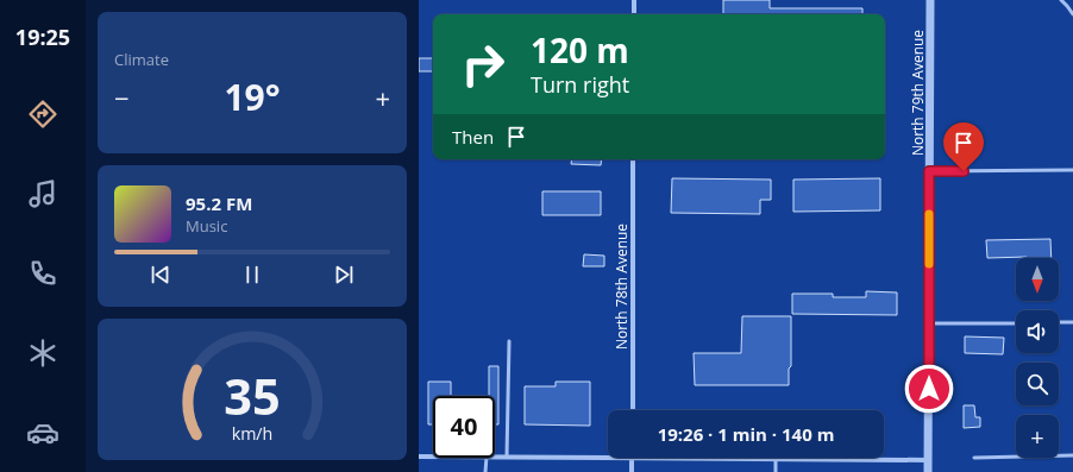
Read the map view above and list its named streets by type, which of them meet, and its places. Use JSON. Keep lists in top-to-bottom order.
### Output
{
  "streets": {
    "street": ["North 79th Avenue", "North 78th Avenue"]
  },
  "north": "bottom",
  "page": {
    "tabs": "19:25",
    "tile": "Climate",
    "turn": ["120 m", "Turn right"],
    "heat": ["−", "19°", "+"],
    "then": "Then",
    "song": ["95.2 FM", "Music"],
    "map_buttons": "+",
    "limit": "40",
    "trip": "19:26 · 1 min · 140 m",
    "gauge": ["35", "km/h"]
  }
}
